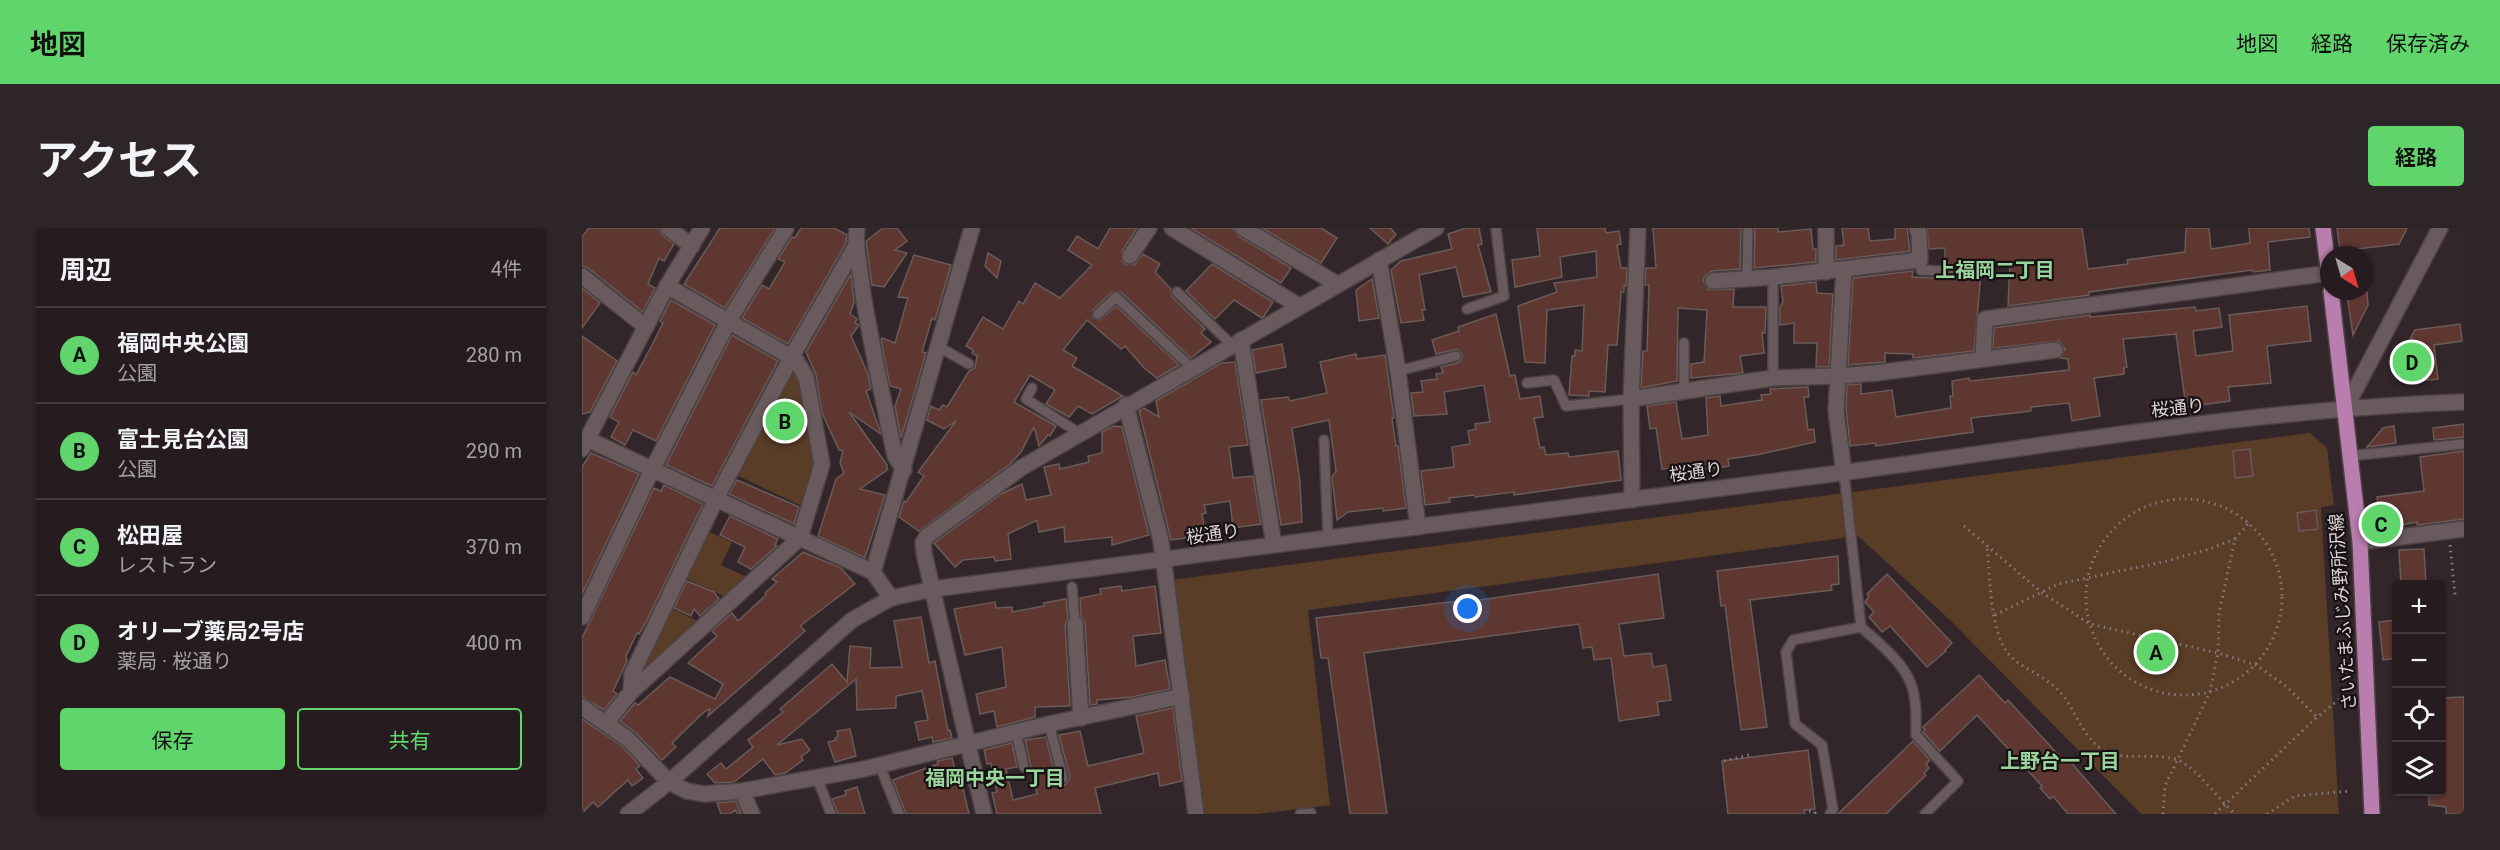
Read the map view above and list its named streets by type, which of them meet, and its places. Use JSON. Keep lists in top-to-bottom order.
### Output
{
  "streets": {
    "main road": ["さいたまふじみ野所沢線"],
    "street": ["桜通り"]
  },
  "crossings": [
    ["桜通り", "さいたまふじみ野所沢線"]
  ],
  "districts": ["上福岡二丁目", "上野台一丁目", "福岡中央一丁目"],
  "north": "bottom right",
  "page": {
    "header": "地図",
    "nav": ["地図", "経路", "保存済み"],
    "title": "アクセス",
    "buttons": [
      "経路",
      ["保存", "共有"]
    ],
    "heading": ["周辺", "4件"],
    "list": [
      {
        "mark": "A",
        "name": "福岡中央公園",
        "note": "公園",
        "value": "280 m"
      },
      {
        "mark": "B",
        "name": "富士見台公園",
        "note": "公園",
        "value": "290 m"
      },
      {
        "mark": "C",
        "name": "松田屋",
        "note": "レストラン",
        "value": "370 m"
      },
      {
        "mark": "D",
        "name": "オリーブ薬局2号店",
        "note": "薬局 · 桜通り",
        "value": "400 m"
      }
    ],
    "pins": [
      "D",
      "B",
      "C",
      "A"
    ],
    "map_buttons": ["+", "−"]
  }
}
